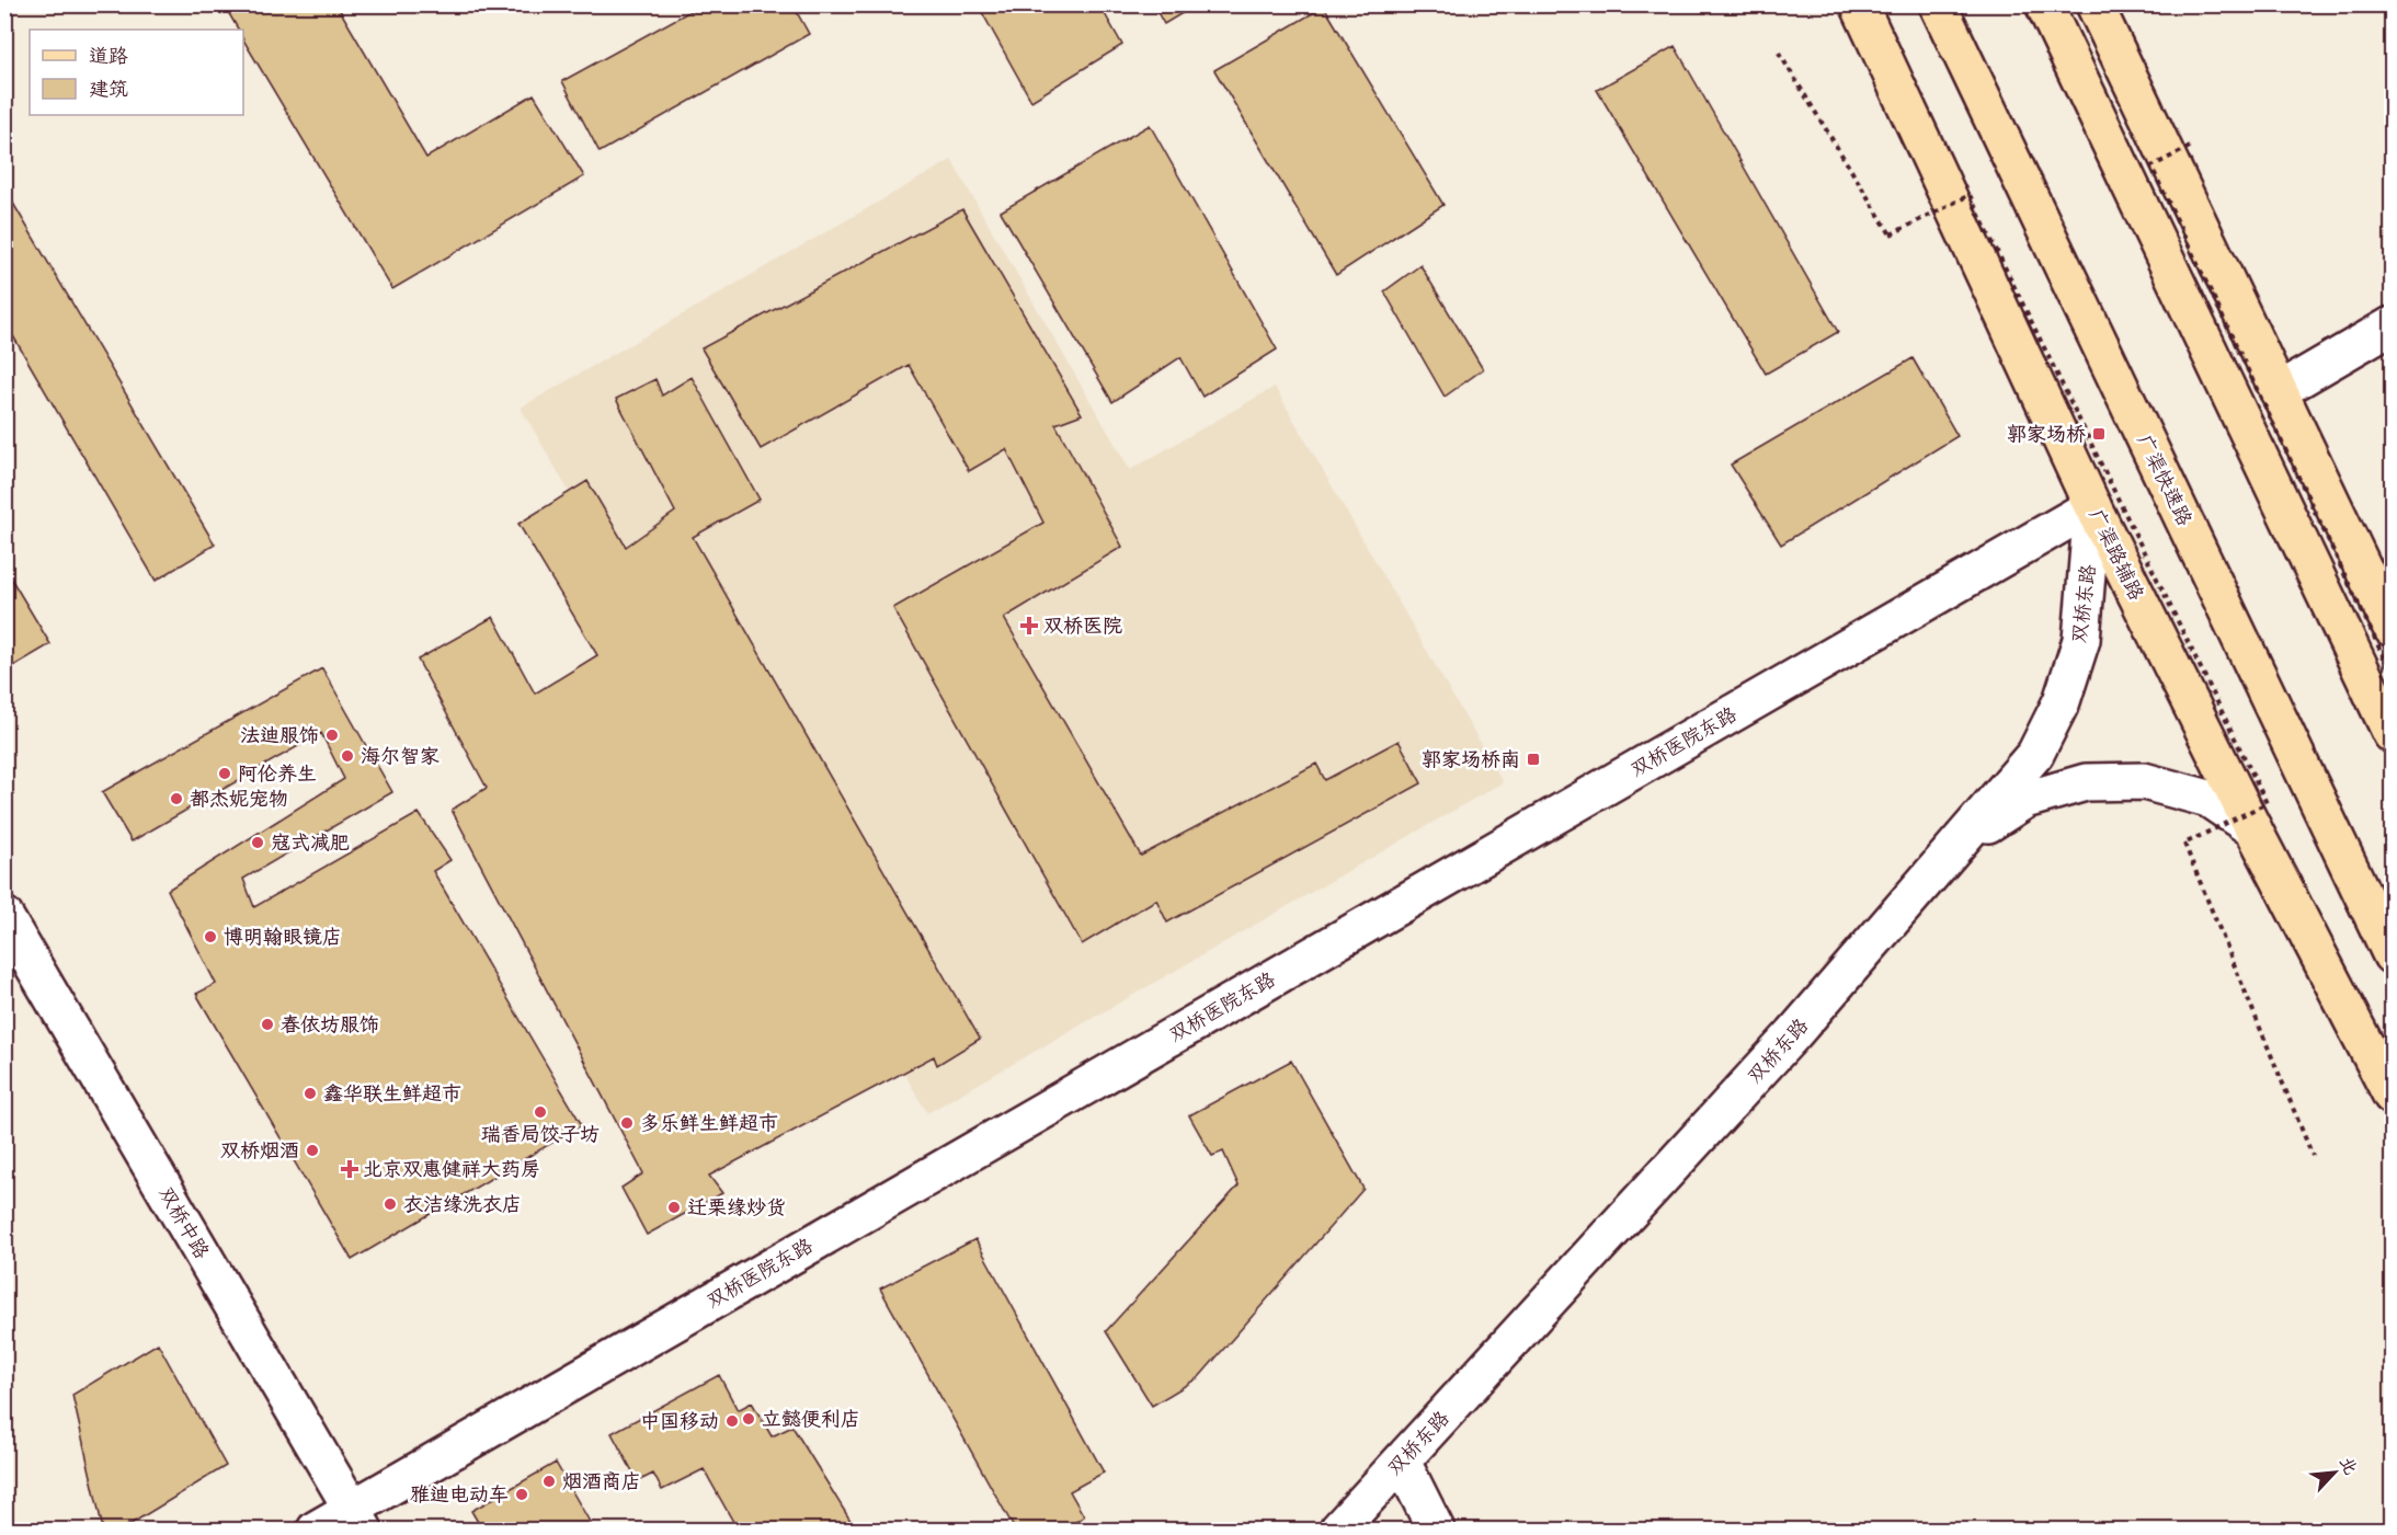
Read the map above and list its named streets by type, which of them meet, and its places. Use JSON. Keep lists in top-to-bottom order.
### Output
{
  "streets": {
    "main road": ["广渠快速路", "广渠路辅路"],
    "street": ["双桥东路", "双桥医院东路", "双桥中路"]
  },
  "crossings": [
    ["广渠路辅路", "双桥东路"],
    ["广渠路辅路", "双桥医院东路"],
    ["双桥东路", "双桥医院东路"],
    ["双桥医院东路", "双桥中路"]
  ],
  "places": {
    "transit": ["郭家场桥", "郭家场桥南"],
    "health": ["双桥医院", "北京双惠健祥大药房"],
    "other": [
      "法迪服饰",
      "海尔智家",
      "阿伦养生",
      "都杰妮宠物",
      "寇式减肥",
      "博明翰眼镜店",
      "春依坊服饰",
      "鑫华联生鲜超市",
      "瑞香局饺子坊",
      "多乐鲜生鲜超市",
      "双桥烟酒",
      "衣洁缘洗衣店",
      "迁栗缘炒货",
      "立懿便利店",
      "中国移动",
      "烟酒商店",
      "雅迪电动车"
    ]
  },
  "legend": ["道路", "建筑"],
  "north": "top right"
}
